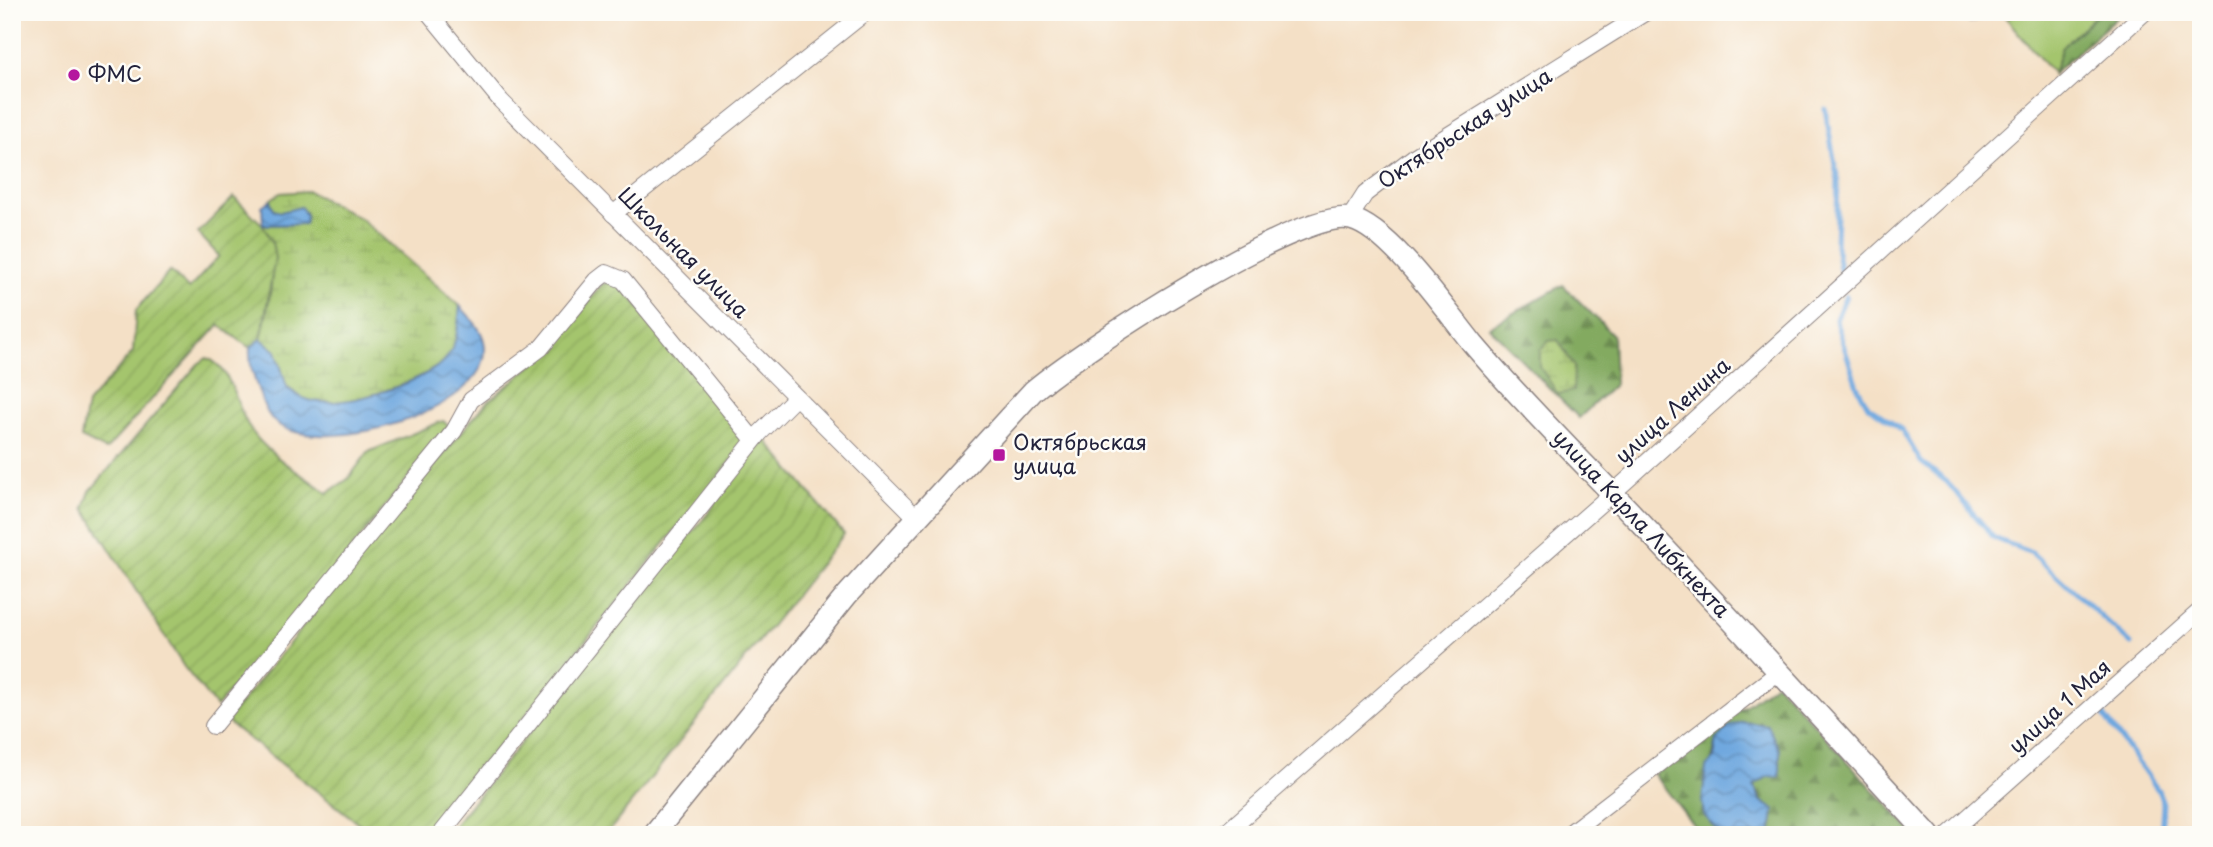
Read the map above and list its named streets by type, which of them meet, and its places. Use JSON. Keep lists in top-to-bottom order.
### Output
{
  "streets": {
    "street": [
      "Октябрьская улица",
      "Школьная улица",
      "улица Ленина",
      "улица Карла Либкнехта",
      "улица 1 Мая"
    ]
  },
  "crossings": [
    ["Октябрьская улица", "улица Карла Либкнехта"],
    ["улица Ленина", "улица Карла Либкнехта"]
  ],
  "places": {
    "other": ["ФМС"],
    "transit": ["Октябрьская улица"]
  }
}
